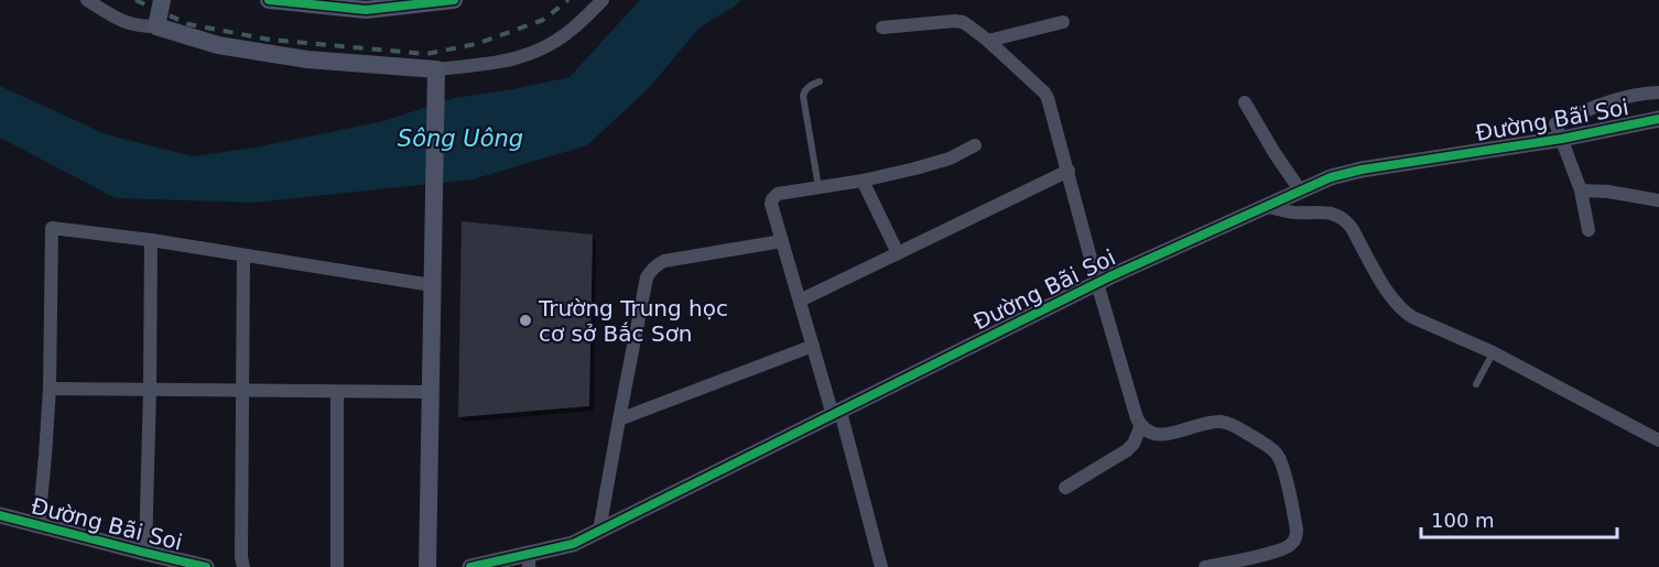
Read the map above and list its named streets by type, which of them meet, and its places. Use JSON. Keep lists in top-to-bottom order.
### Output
{
  "streets": {
    "street": ["Đường Bãi Soi"]
  },
  "water": ["Sông Uông"],
  "places": ["Trường Trung học cơ sở Bắc Sơn"],
  "scale_bar": "100 m"
}
